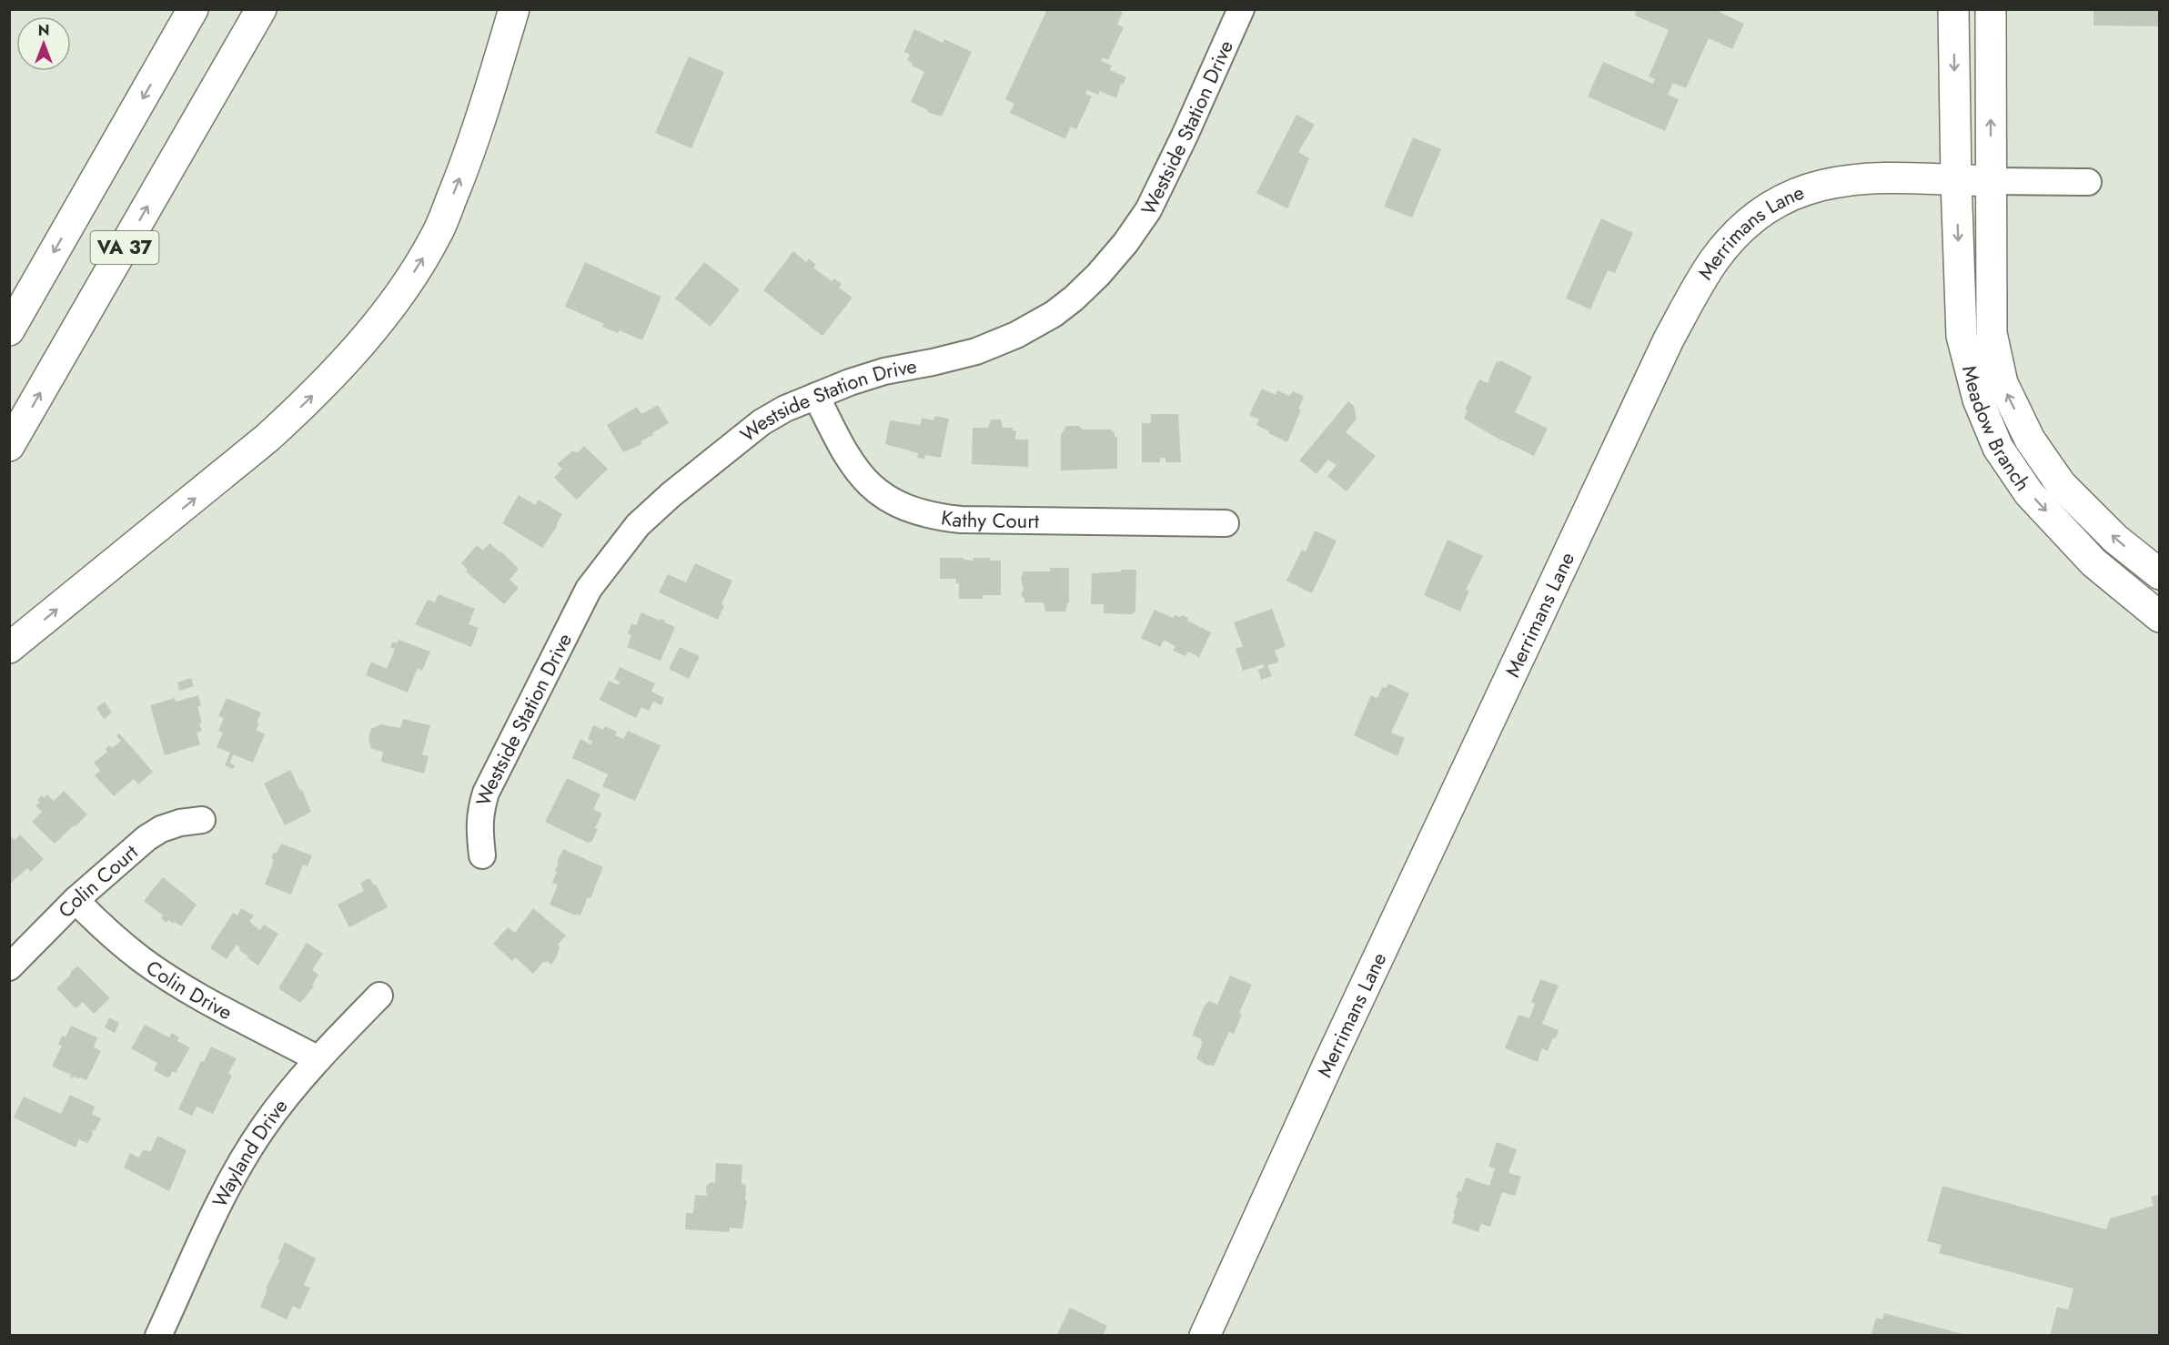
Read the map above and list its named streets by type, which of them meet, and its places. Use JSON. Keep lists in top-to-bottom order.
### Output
{
  "streets": {
    "main road": ["Merrimans Lane", "VA 37", "Meadow Branch"],
    "street": [
      "Westside Station Drive",
      "Kathy Court",
      "Colin Court",
      "Colin Drive",
      "Wayland Drive"
    ]
  },
  "crossings": [
    ["Westside Station Drive", "Kathy Court"],
    ["Merrimans Lane", "Meadow Branch"],
    ["Colin Court", "Colin Drive"],
    ["Colin Drive", "Wayland Drive"]
  ],
  "north": "top"
}
